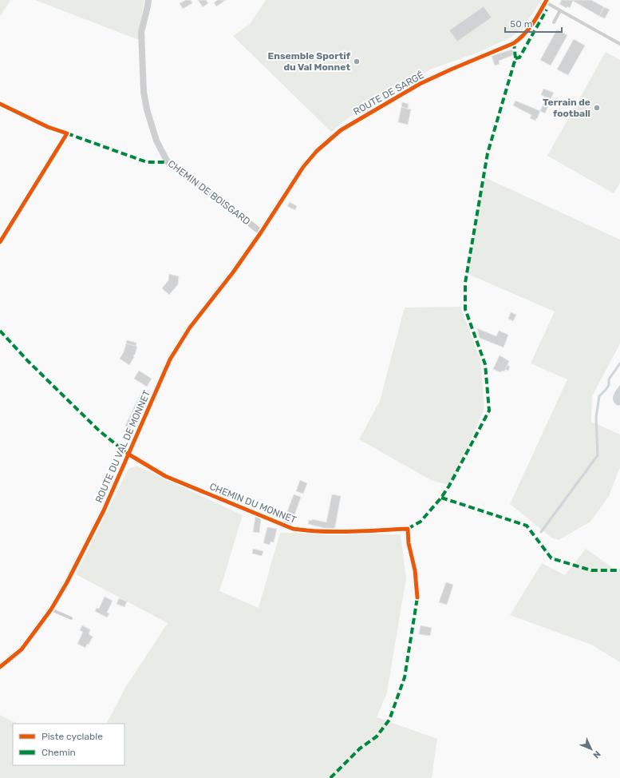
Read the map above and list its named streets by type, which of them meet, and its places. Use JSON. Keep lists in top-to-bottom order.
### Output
{
  "streets": {
    "street": [
      "ROUTE DE SARGÉ",
      "CHEMIN DE BOISGARD",
      "ROUTE DU VAL DE MONNET",
      "CHEMIN DU MONNET"
    ]
  },
  "crossings": [
    ["ROUTE DE SARGÉ", "CHEMIN DE BOISGARD"],
    ["ROUTE DE SARGÉ", "ROUTE DU VAL DE MONNET"],
    ["CHEMIN DE BOISGARD", "ROUTE DU VAL DE MONNET"],
    ["ROUTE DU VAL DE MONNET", "CHEMIN DU MONNET"]
  ],
  "places": ["Ensemble Sportif du Val Monnet", "Terrain de football"],
  "legend": ["Piste cyclable", "Chemin"],
  "scale_bar": "50 m",
  "north": "bottom right"
}
